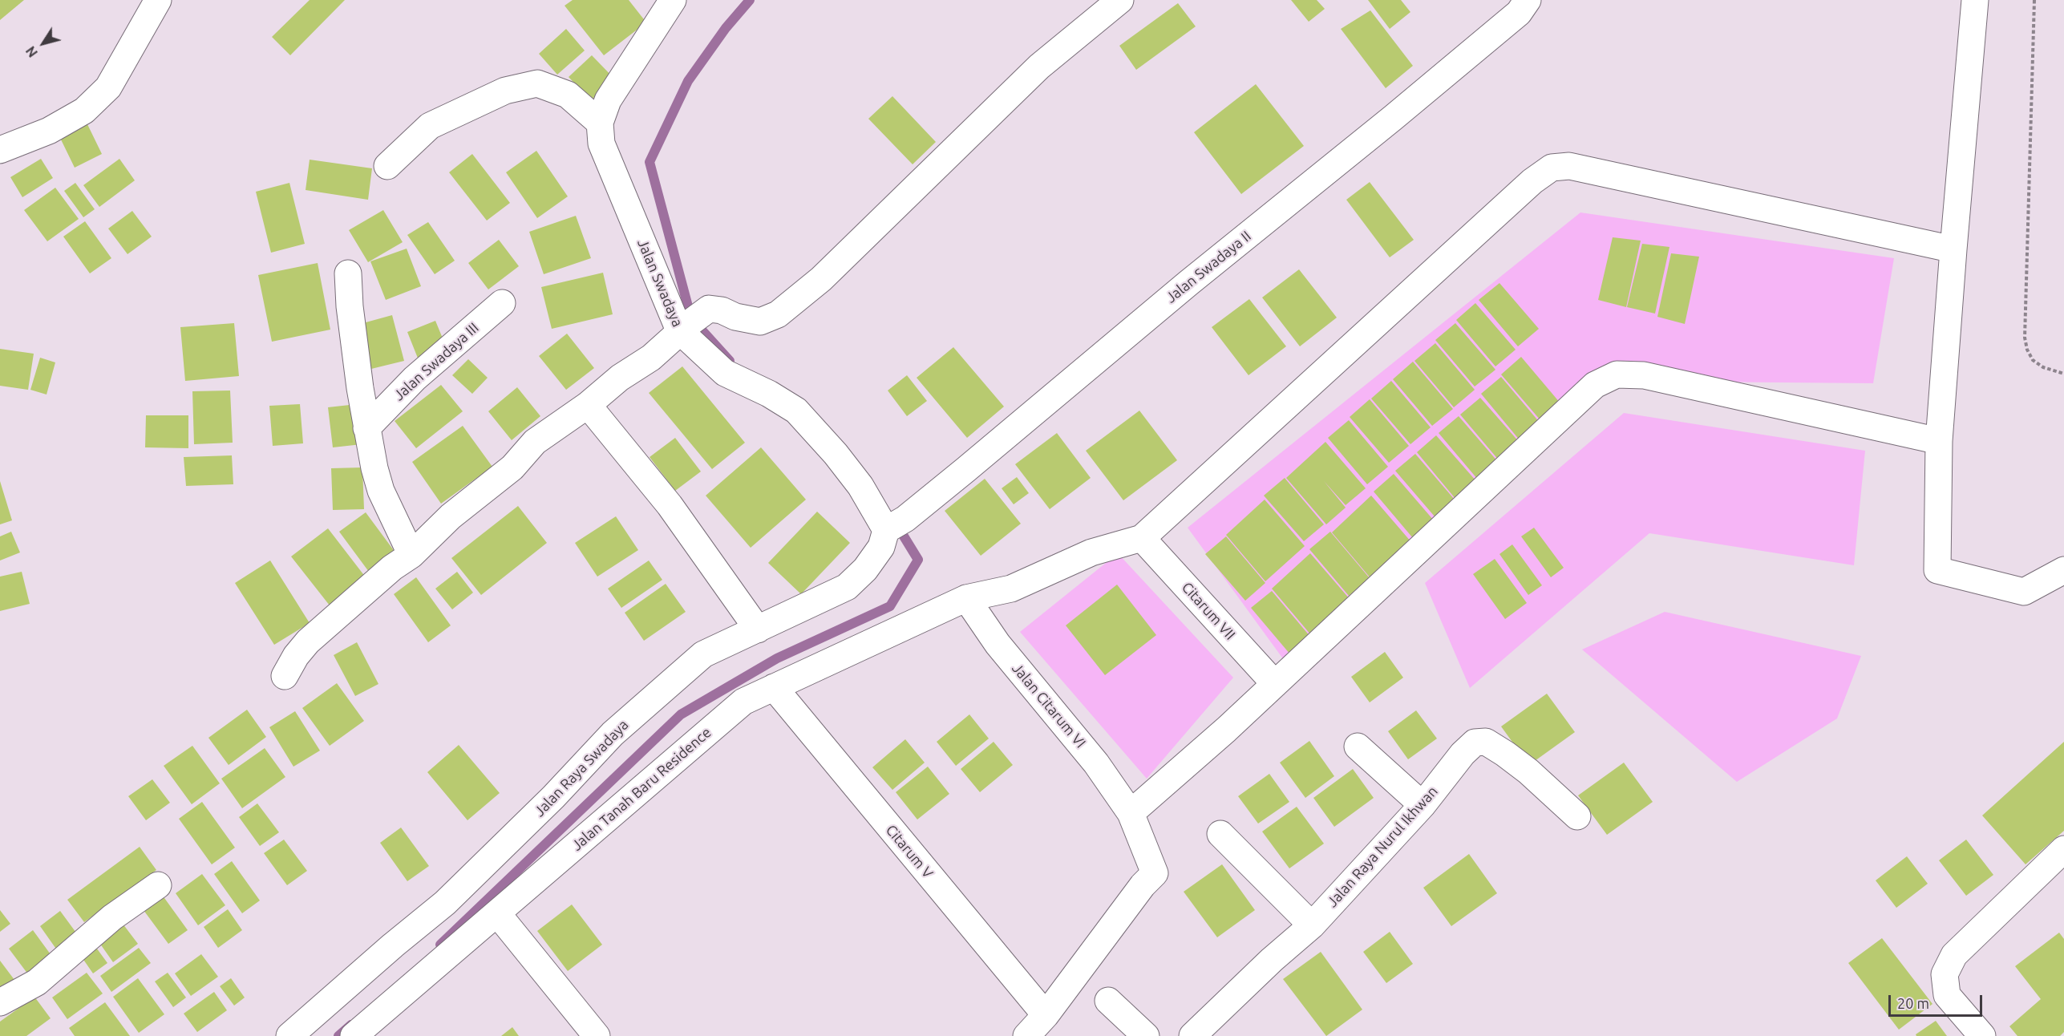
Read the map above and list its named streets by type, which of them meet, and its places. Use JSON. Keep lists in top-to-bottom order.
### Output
{
  "streets": {
    "street": [
      "Jalan Swadaya II",
      "Jalan Swadaya",
      "Jalan Swadaya III",
      "Citarum VII",
      "Jalan Citarum VI",
      "Jalan Raya Swadaya",
      "Jalan Tanah Baru Residence",
      "Jalan Raya Nurul Ikhwan",
      "Citarum V"
    ]
  },
  "crossings": [
    ["Jalan Swadaya II", "Jalan Swadaya"],
    ["Jalan Swadaya II", "Jalan Raya Swadaya"],
    ["Jalan Swadaya", "Jalan Raya Swadaya"],
    ["Citarum VII", "Jalan Tanah Baru Residence"],
    ["Jalan Citarum VI", "Jalan Tanah Baru Residence"],
    ["Jalan Citarum VI", "Citarum V"],
    ["Jalan Tanah Baru Residence", "Citarum V"]
  ],
  "scale_bar": "20 m",
  "north": "bottom left"
}
